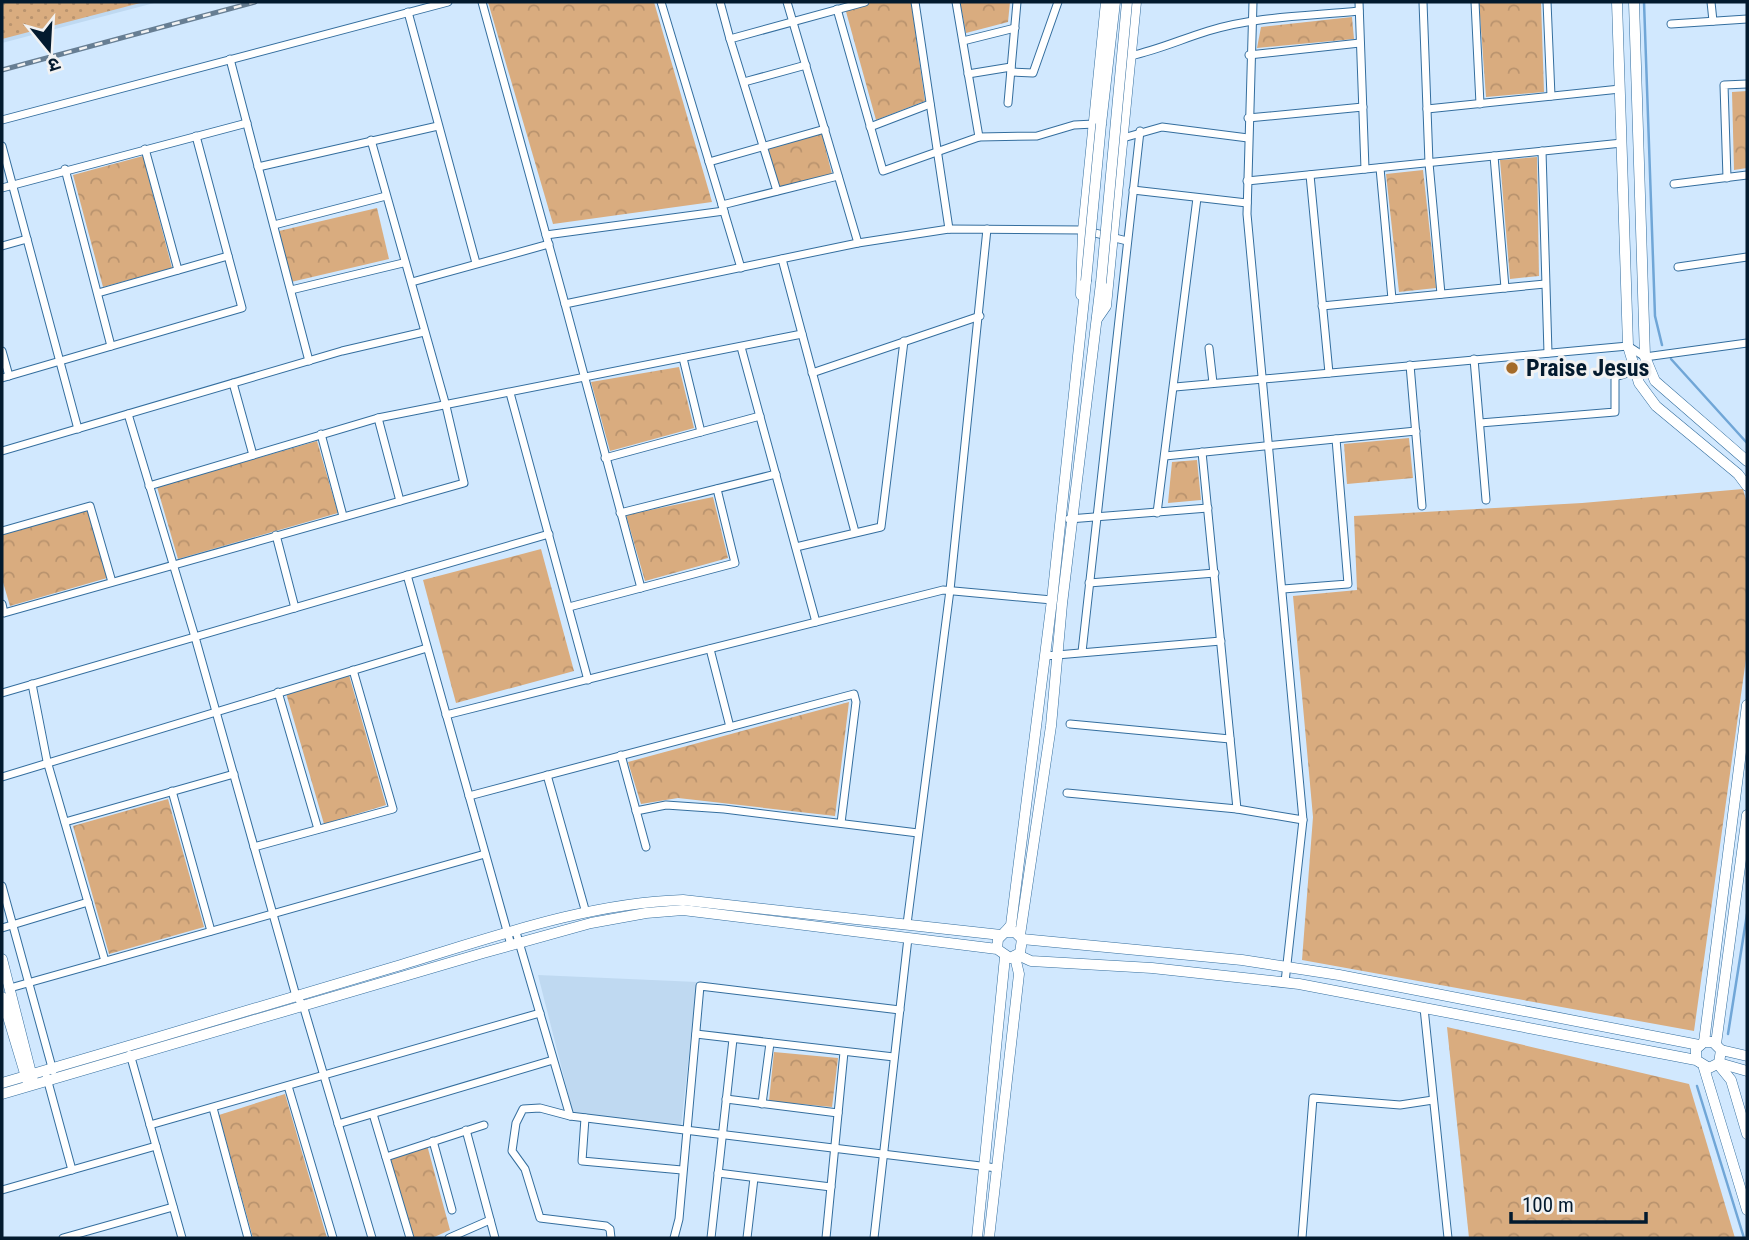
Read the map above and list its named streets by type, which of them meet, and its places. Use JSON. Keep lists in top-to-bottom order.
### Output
{
  "places": ["Praise Jesus"],
  "scale_bar": "100 m",
  "north": "bottom"
}
